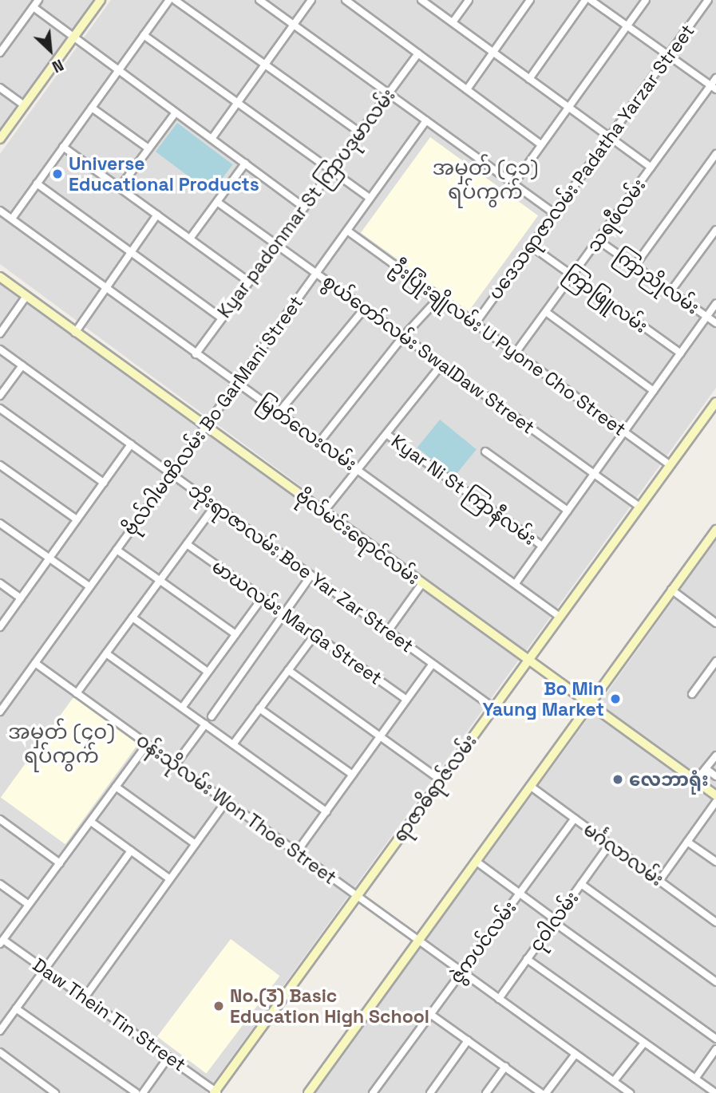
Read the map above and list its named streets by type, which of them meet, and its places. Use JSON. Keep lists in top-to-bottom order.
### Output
{
  "streets": {
    "street": [
      "ပဒေသရာဇာလမ်း Padatha Yarzar Street",
      "Kyar padonmar St ကြာပဒုမာလမ်း",
      "သရဖီလမ်း",
      "ကြာညိုလမ်း",
      "ကြာဖြူလမ်း",
      "ဦးပြုံးချိုလမ်း U Pyone Cho Street",
      "စွယ်တော်လမ်း SwalDaw Street",
      "ဗိုလ်ဂါမဏိလမ်း Bo GarMani Street",
      "မြတ်လေးလမ်း",
      "Kyar Ni St ကြာနီလမ်း",
      "ဗိုလ်မင်းရောင်လမ်း",
      "ဘိုးရာဇာလမ်း Boe Yar Zar Street",
      "မာဃလမ်း MarGa Street",
      "ရာဇာဓိရာဇ်လမ်း",
      "ဝန်းသိုလမ်း Won Thoe Street",
      "မင်္ဂလာလမ်း",
      "ငုဝါလမ်း",
      "ဇွဲကပင်လမ်း",
      "Daw Thein Tin Street"
    ]
  },
  "crossings": [
    ["ပဒေသရာဇာလမ်း Padatha Yarzar Street", "ကြာဖြူလမ်း"],
    ["ပဒေသရာဇာလမ်း Padatha Yarzar Street", "ဦးပြုံးချိုလမ်း U Pyone Cho Street"],
    ["Kyar padonmar St ကြာပဒုမာလမ်း", "စွယ်တော်လမ်း SwalDaw Street"],
    ["Kyar padonmar St ကြာပဒုမာလမ်း", "မြတ်လေးလမ်း"],
    ["သရဖီလမ်း", "ကြာညိုလမ်း"],
    ["သရဖီလမ်း", "ကြာဖြူလမ်း"],
    ["သရဖီလမ်း", "ဦးပြုံးချိုလမ်း U Pyone Cho Street"],
    ["ဦးပြုံးချိုလမ်း U Pyone Cho Street", "ဗိုလ်ဂါမဏိလမ်း Bo GarMani Street"],
    ["ဦးပြုံးချိုလမ်း U Pyone Cho Street", "ရာဇာဓိရာဇ်လမ်း"],
    ["စွယ်တော်လမ်း SwalDaw Street", "ဗိုလ်ဂါမဏိလမ်း Bo GarMani Street"],
    ["စွယ်တော်လမ်း SwalDaw Street", "ရာဇာဓိရာဇ်လမ်း"],
    ["ဗိုလ်ဂါမဏိလမ်း Bo GarMani Street", "မြတ်လေးလမ်း"],
    ["ဗိုလ်ဂါမဏိလမ်း Bo GarMani Street", "ဗိုလ်မင်းရောင်လမ်း"],
    ["ဗိုလ်ဂါမဏိလမ်း Bo GarMani Street", "ဘိုးရာဇာလမ်း Boe Yar Zar Street"],
    ["ဗိုလ်ဂါမဏိလမ်း Bo GarMani Street", "ဝန်းသိုလမ်း Won Thoe Street"],
    ["မြတ်လေးလမ်း", "ရာဇာဓိရာဇ်လမ်း"],
    ["ဗိုလ်မင်းရောင်လမ်း", "ရာဇာဓိရာဇ်လမ်း"],
    ["ဘိုးရာဇာလမ်း Boe Yar Zar Street", "ရာဇာဓိရာဇ်လမ်း"],
    ["ရာဇာဓိရာဇ်လမ်း", "ဝန်းသိုလမ်း Won Thoe Street"],
    ["ရာဇာဓိရာဇ်လမ်း", "Daw Thein Tin Street"],
    ["ဝန်းသိုလမ်း Won Thoe Street", "ငုဝါလမ်း"],
    ["ဝန်းသိုလမ်း Won Thoe Street", "ဇွဲကပင်လမ်း"],
    ["မင်္ဂလာလမ်း", "ငုဝါလမ်း"],
    ["မင်္ဂလာလမ်း", "ဇွဲကပင်လမ်း"]
  ],
  "districts": ["အမှတ် (၄၁) ရပ်ကွက်", "အမှတ် (၄၀) ရပ်ကွက်"],
  "places": [
    "Universe Educational Products",
    "Bo Min Yaung Market",
    "လေဘာရုံး",
    "No.(3) Basic Education High School"
  ],
  "north": "bottom right"
}
